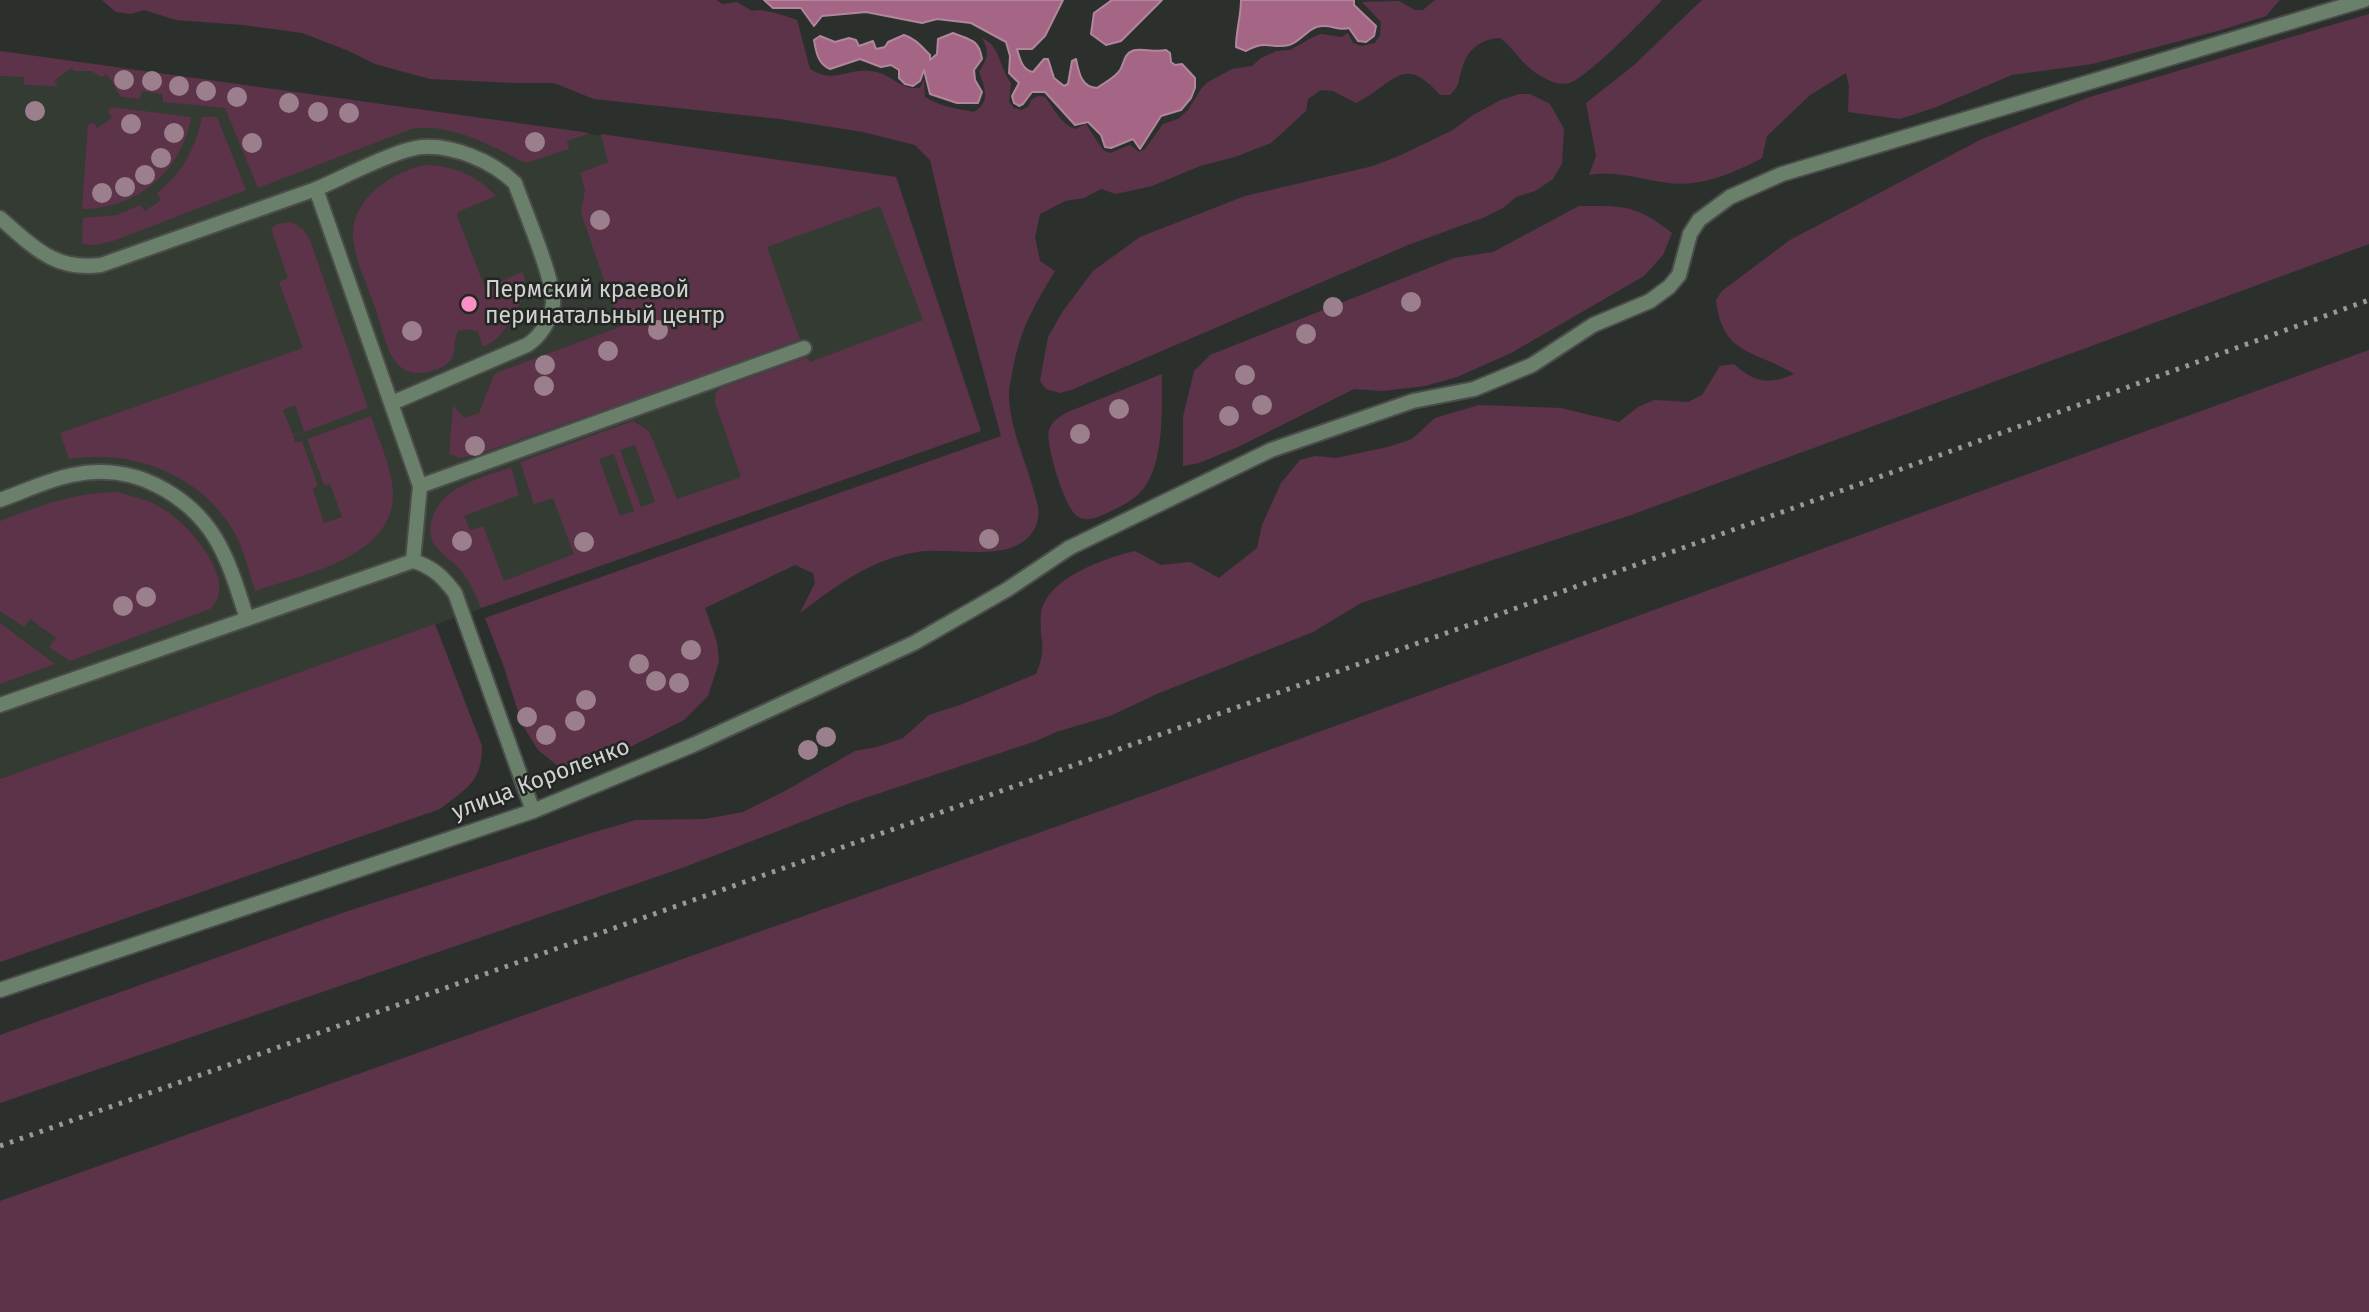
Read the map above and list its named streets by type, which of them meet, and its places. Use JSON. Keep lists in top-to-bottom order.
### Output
{
  "streets": {
    "street": ["улица Короленко"]
  },
  "places": ["Пермский краевой перинатальный центр"]
}
